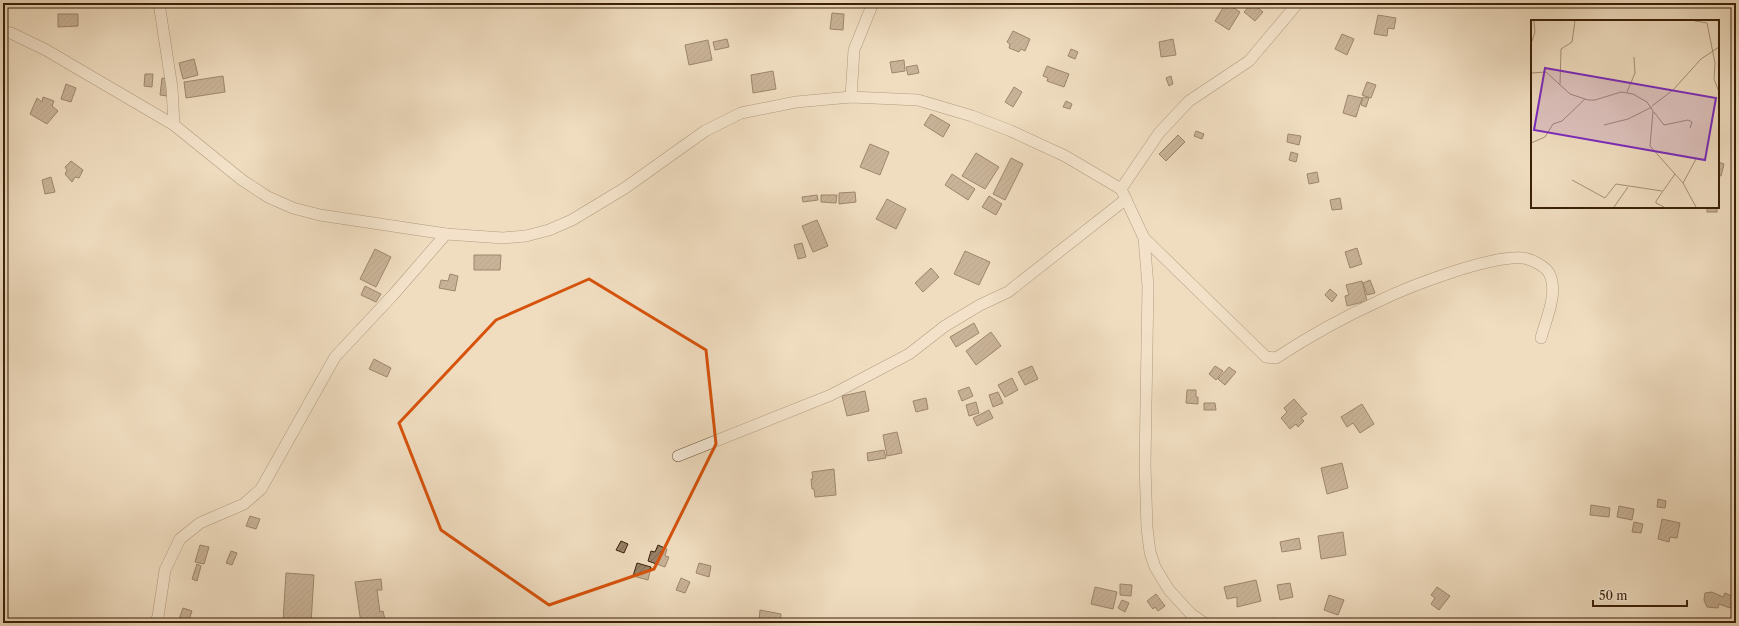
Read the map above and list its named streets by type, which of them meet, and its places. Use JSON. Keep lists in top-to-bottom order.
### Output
{
  "scale_bar": "50 m"
}
